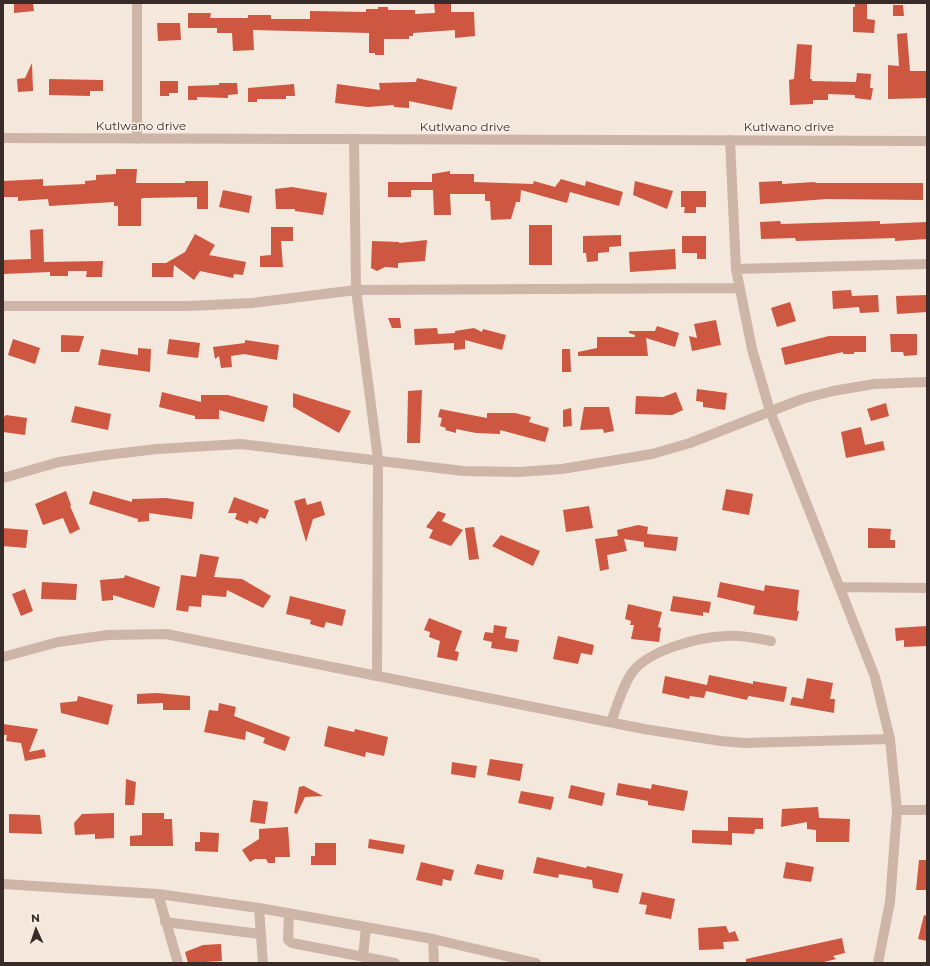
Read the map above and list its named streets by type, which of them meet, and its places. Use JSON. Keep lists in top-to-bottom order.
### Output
{
  "streets": {
    "street": ["Kutlwano drive"]
  },
  "north": "top"
}
